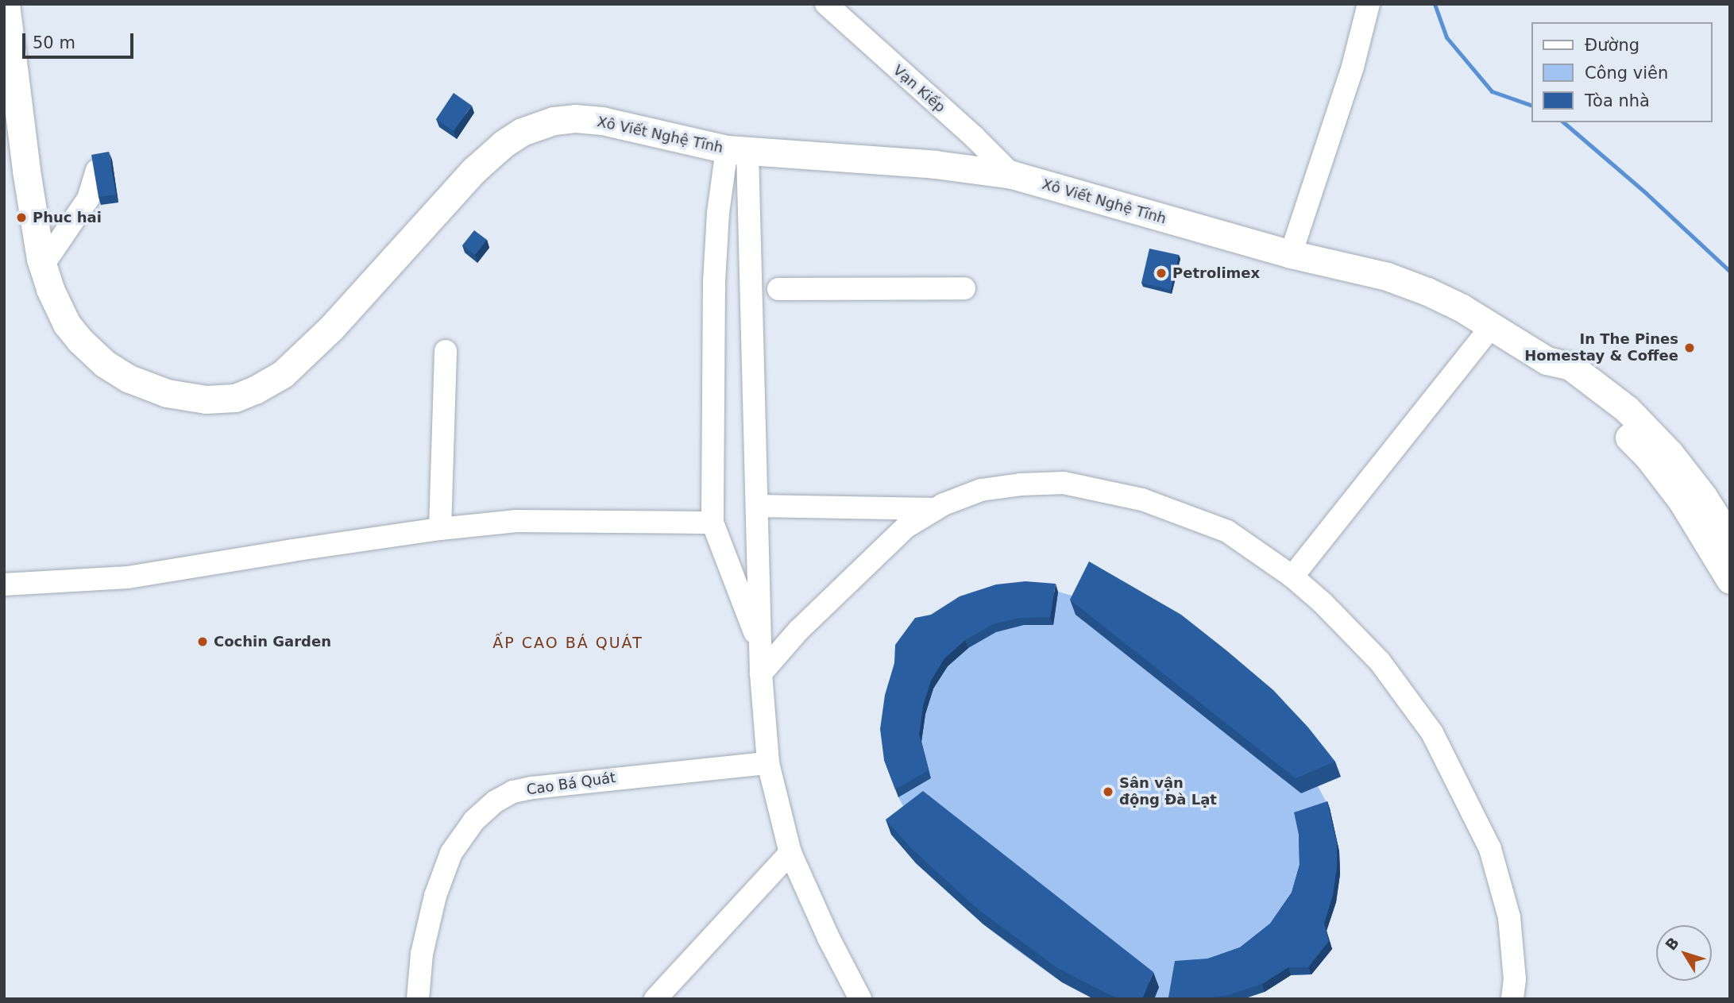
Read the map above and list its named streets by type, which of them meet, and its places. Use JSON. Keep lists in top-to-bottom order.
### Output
{
  "streets": {
    "main road": ["Xô Viết Nghệ Tĩnh"],
    "street": ["Vạn Kiếp", "Cao Bá Quát"]
  },
  "crossings": [
    ["Vạn Kiếp", "Xô Viết Nghệ Tĩnh"]
  ],
  "districts": ["ẤP CAO BÁ QUÁT"],
  "places": [
    "Phuc hai",
    "Petrolimex",
    "In The Pines Homestay & Coffee",
    "Cochin Garden",
    "Sân vận động Đà Lạt"
  ],
  "legend": ["Đường", "Công viên", "Tòa nhà"],
  "scale_bar": "50 m",
  "north": "top left"
}
